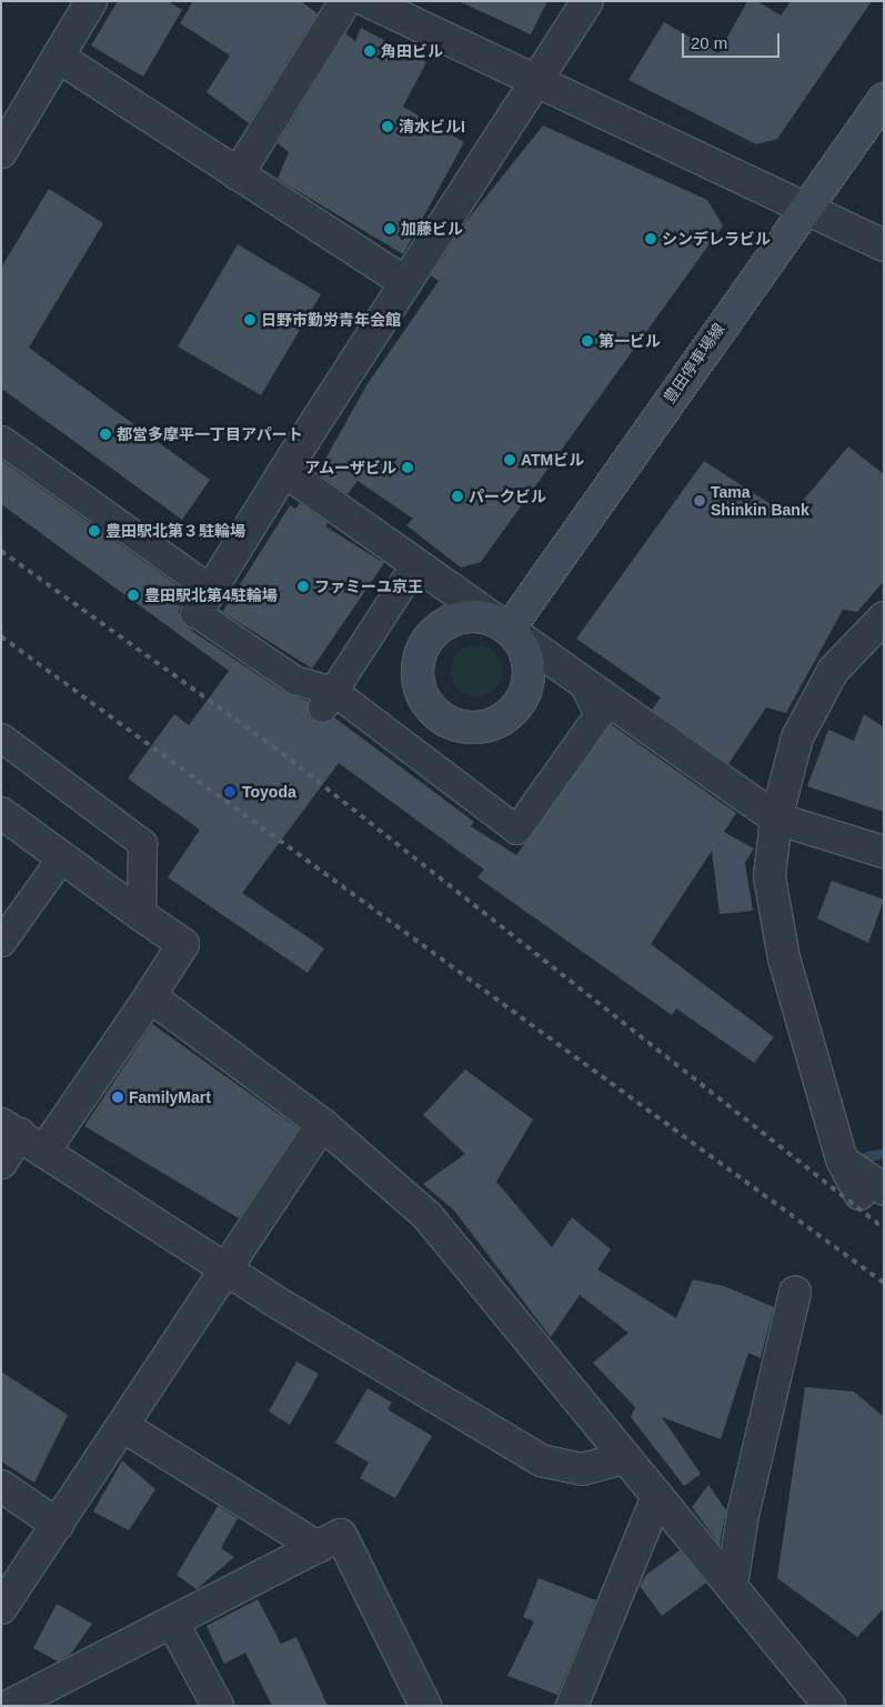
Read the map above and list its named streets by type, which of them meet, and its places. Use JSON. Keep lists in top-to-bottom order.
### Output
{
  "streets": {
    "main road": ["豊田停車場線"]
  },
  "places": [
    "角田ビル",
    "清水ビルI",
    "加藤ビル",
    "シンデレラビル",
    "日野市勤労青年会館",
    "第一ビル",
    "都営多摩平一丁目アパート",
    "ATMビル",
    "アムーザビル",
    "パークビル",
    "Tama Shinkin Bank",
    "豊田駅北第３駐輪場",
    "ファミーユ京王",
    "豊田駅北第4駐輪場",
    "Toyoda",
    "FamilyMart"
  ],
  "scale_bar": "20 m"
}
